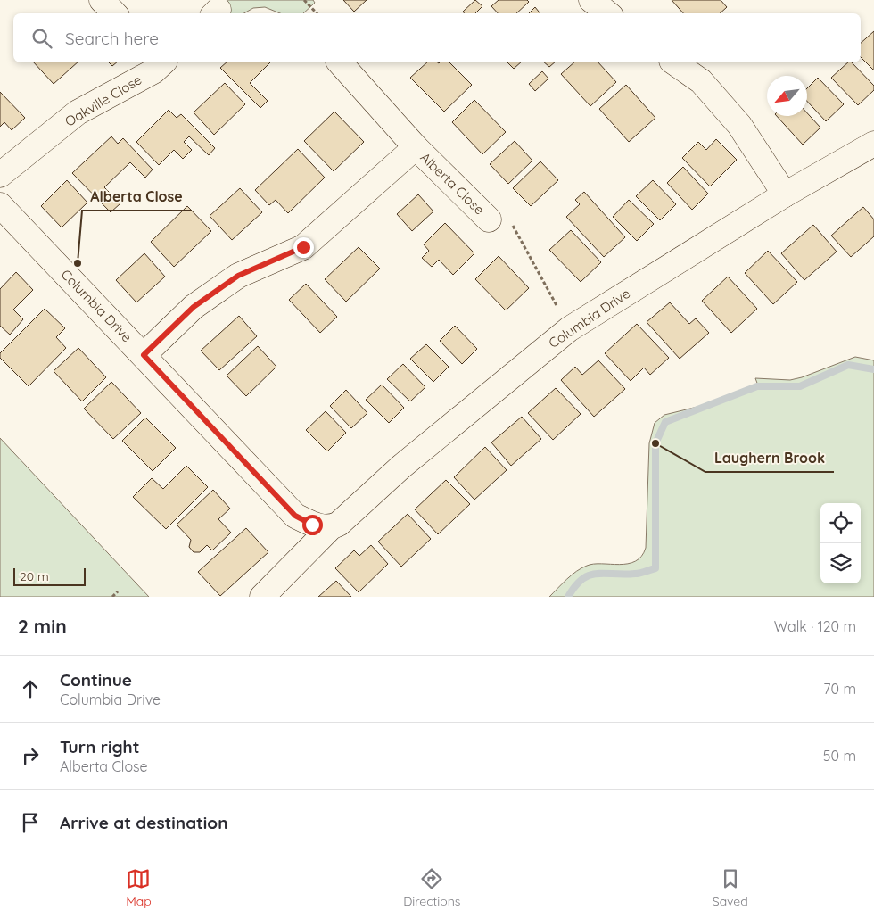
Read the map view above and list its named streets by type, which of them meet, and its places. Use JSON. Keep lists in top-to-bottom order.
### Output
{
  "streets": {
    "street": ["Oakville Close", "Alberta Close", "Columbia Drive"]
  },
  "crossings": [
    ["Alberta Close", "Columbia Drive"]
  ],
  "places": ["Alberta Close", "Laughern Brook"],
  "scale_bar": "20 m",
  "north": "bottom left",
  "page": {
    "search": "Search here",
    "scale": "20 m",
    "heading": ["2 min", "Walk · 120 m"],
    "list": [
      ["Continue", "Columbia Drive", "70 m"],
      ["Turn right", "Alberta Close", "50 m"],
      "Arrive at destination"
    ],
    "nav": ["Map", "Directions", "Saved"]
  }
}
